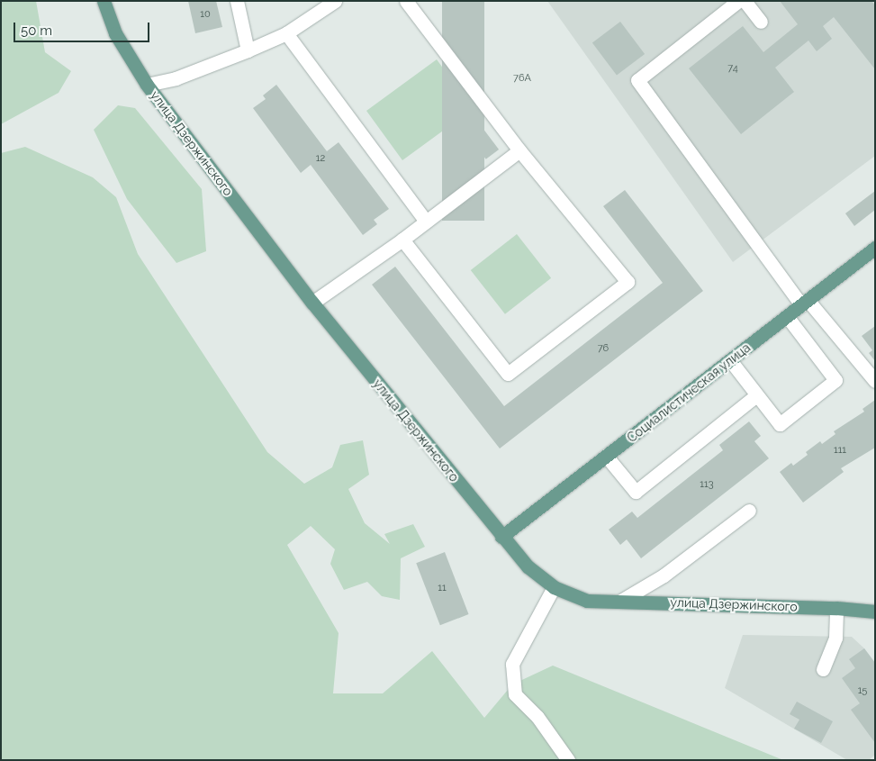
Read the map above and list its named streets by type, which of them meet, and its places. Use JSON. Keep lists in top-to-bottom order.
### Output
{
  "streets": {
    "main road": ["улица Дзержинского", "Социалистическая улица"]
  },
  "crossings": [
    ["улица Дзержинского", "Социалистическая улица"]
  ],
  "house_numbers": [
    "10",
    "74",
    "76А",
    "12",
    "76",
    "111",
    "113",
    "11",
    "15"
  ],
  "scale_bar": "50 m"
}
